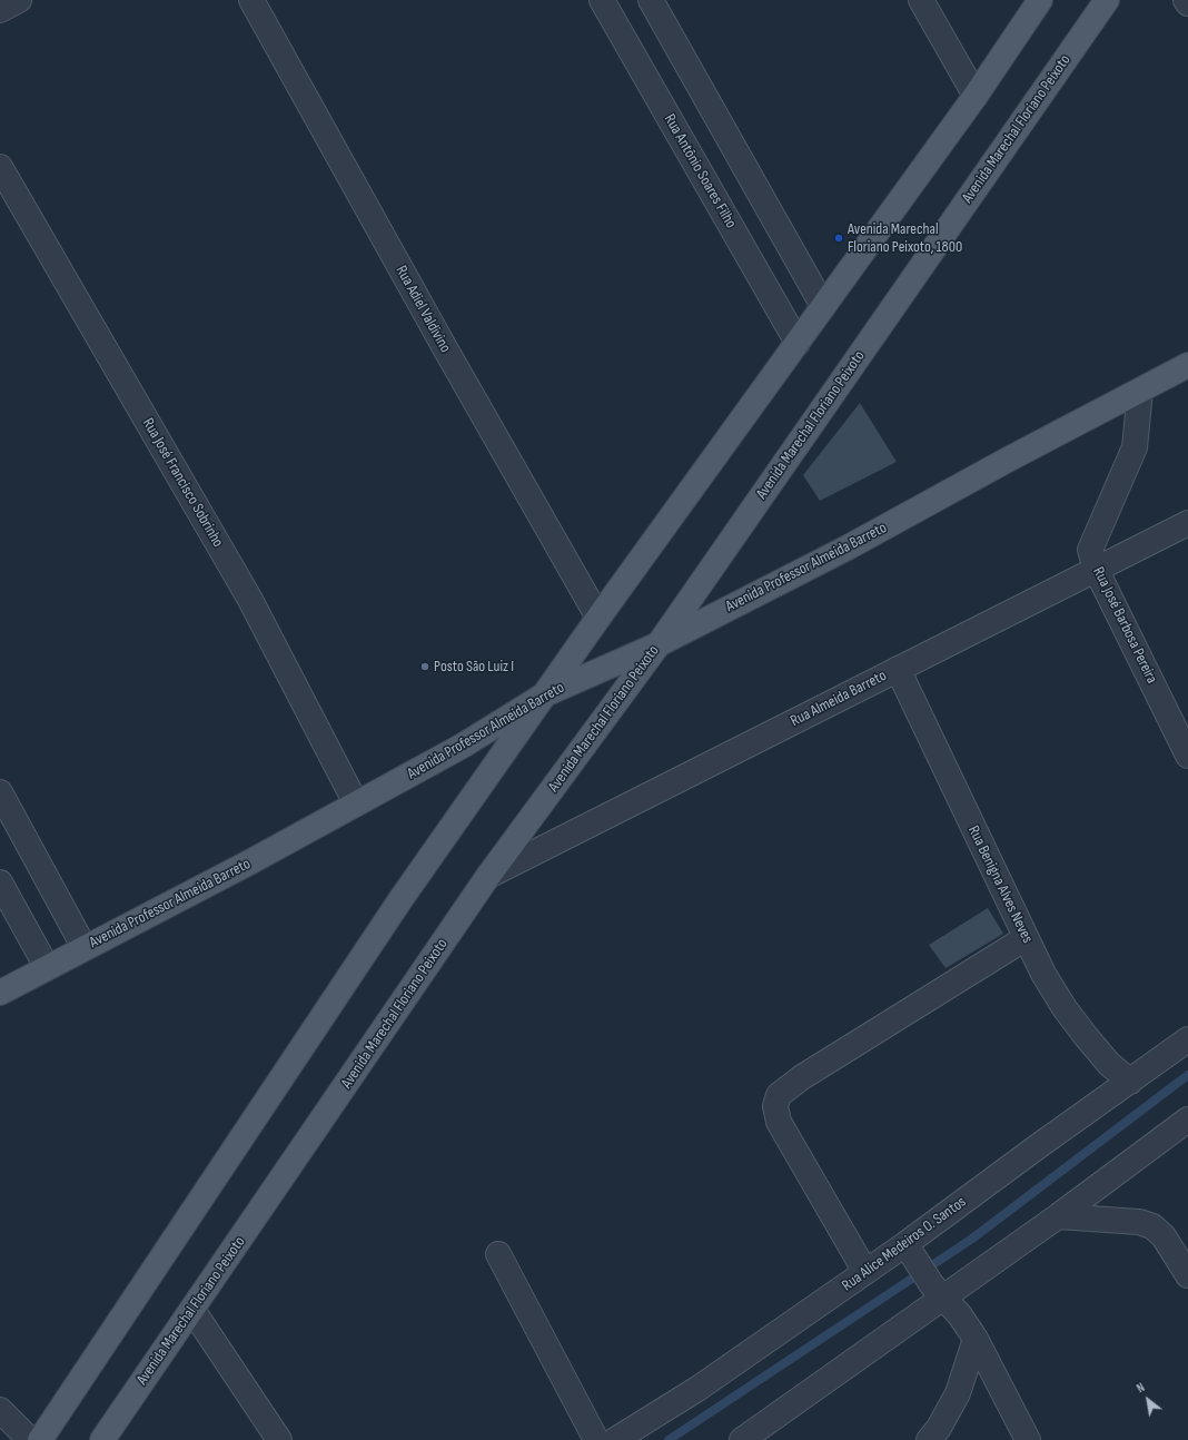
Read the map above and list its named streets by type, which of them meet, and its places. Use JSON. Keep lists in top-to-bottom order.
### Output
{
  "streets": {
    "main road": ["Avenida Marechal Floriano Peixoto", "Avenida Professor Almeida Barreto"],
    "street": [
      "Rua Antônio Soares Filho",
      "Rua Adiel Valdivino",
      "Rua José Francisco Sobrinho",
      "Rua José Barbosa Pereira",
      "Rua Almeida Barreto",
      "Rua Benigna Alves Neves",
      "Rua Alice Medeiros O. Santos"
    ]
  },
  "crossings": [
    ["Avenida Marechal Floriano Peixoto", "Avenida Professor Almeida Barreto"],
    ["Avenida Marechal Floriano Peixoto", "Rua Almeida Barreto"],
    ["Rua José Francisco Sobrinho", "Avenida Professor Almeida Barreto"],
    ["Avenida Professor Almeida Barreto", "Rua José Barbosa Pereira"],
    ["Rua José Barbosa Pereira", "Rua Almeida Barreto"],
    ["Rua Almeida Barreto", "Rua Benigna Alves Neves"],
    ["Rua Benigna Alves Neves", "Rua Alice Medeiros O. Santos"]
  ],
  "places": ["Avenida Marechal Floriano Peixoto, 1800", "Posto São Luiz I"],
  "north": "top left"
}
